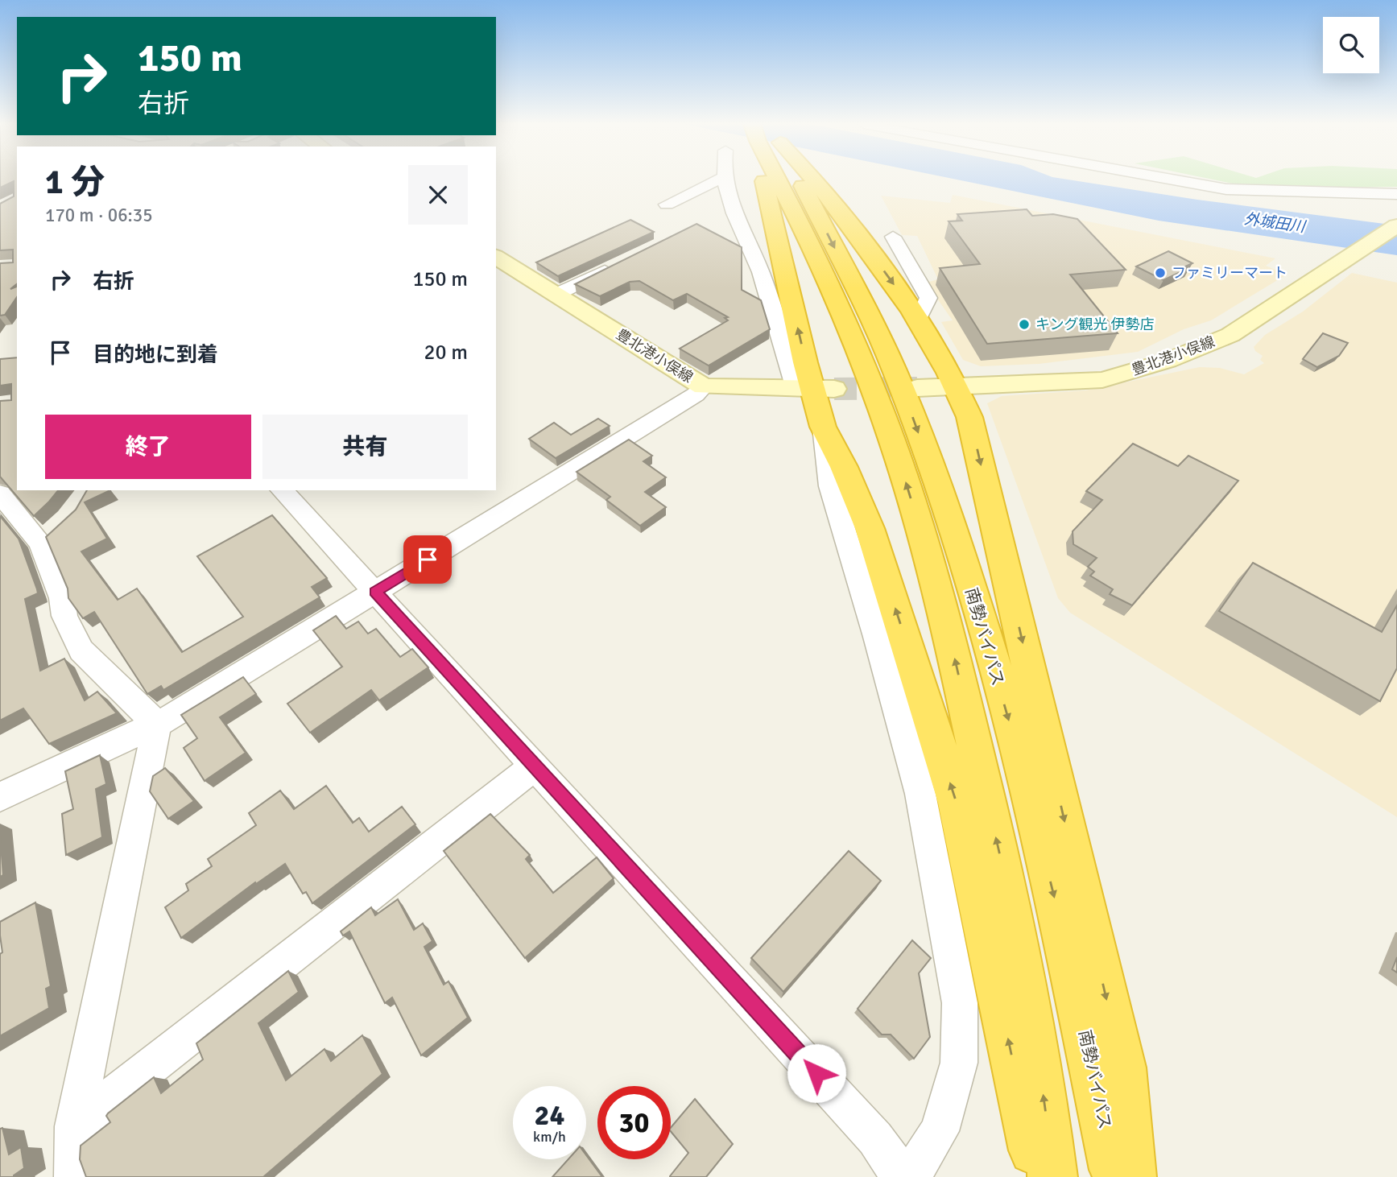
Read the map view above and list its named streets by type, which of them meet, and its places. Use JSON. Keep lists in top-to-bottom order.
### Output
{
  "streets": {
    "highway": ["南勢バイパス"],
    "main road": ["豊北港小俣線"]
  },
  "water": ["外城田川"],
  "places": ["ファミリーマート", "キング観光 伊勢店"],
  "page": {
    "turn": ["150 m", "右折"],
    "heading": ["1 分", "170 m · 06:35"],
    "list": [
      {
        "name": "右折",
        "value": "150 m"
      },
      {
        "name": "目的地に到着",
        "value": "20 m"
      }
    ],
    "buttons": ["終了", "共有"],
    "speed": "24 km/h",
    "limit": "30"
  }
}
